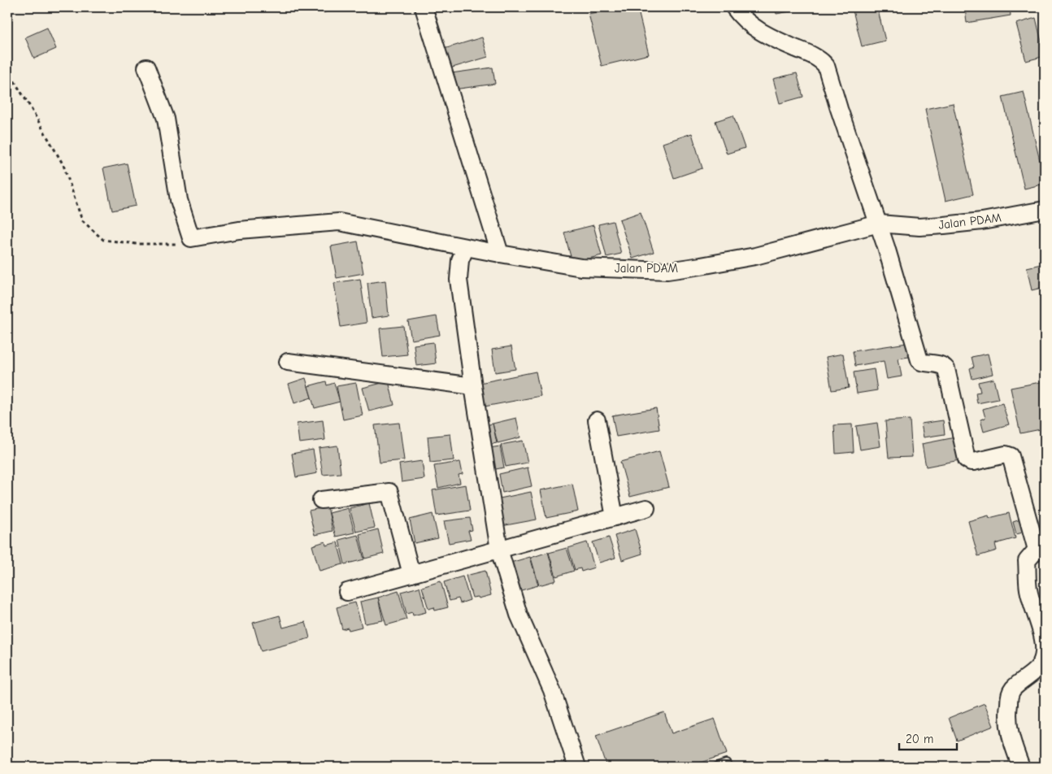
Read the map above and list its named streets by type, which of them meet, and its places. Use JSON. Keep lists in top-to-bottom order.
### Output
{
  "streets": {
    "street": ["Jalan PDAM"]
  },
  "scale_bar": "20 m"
}
